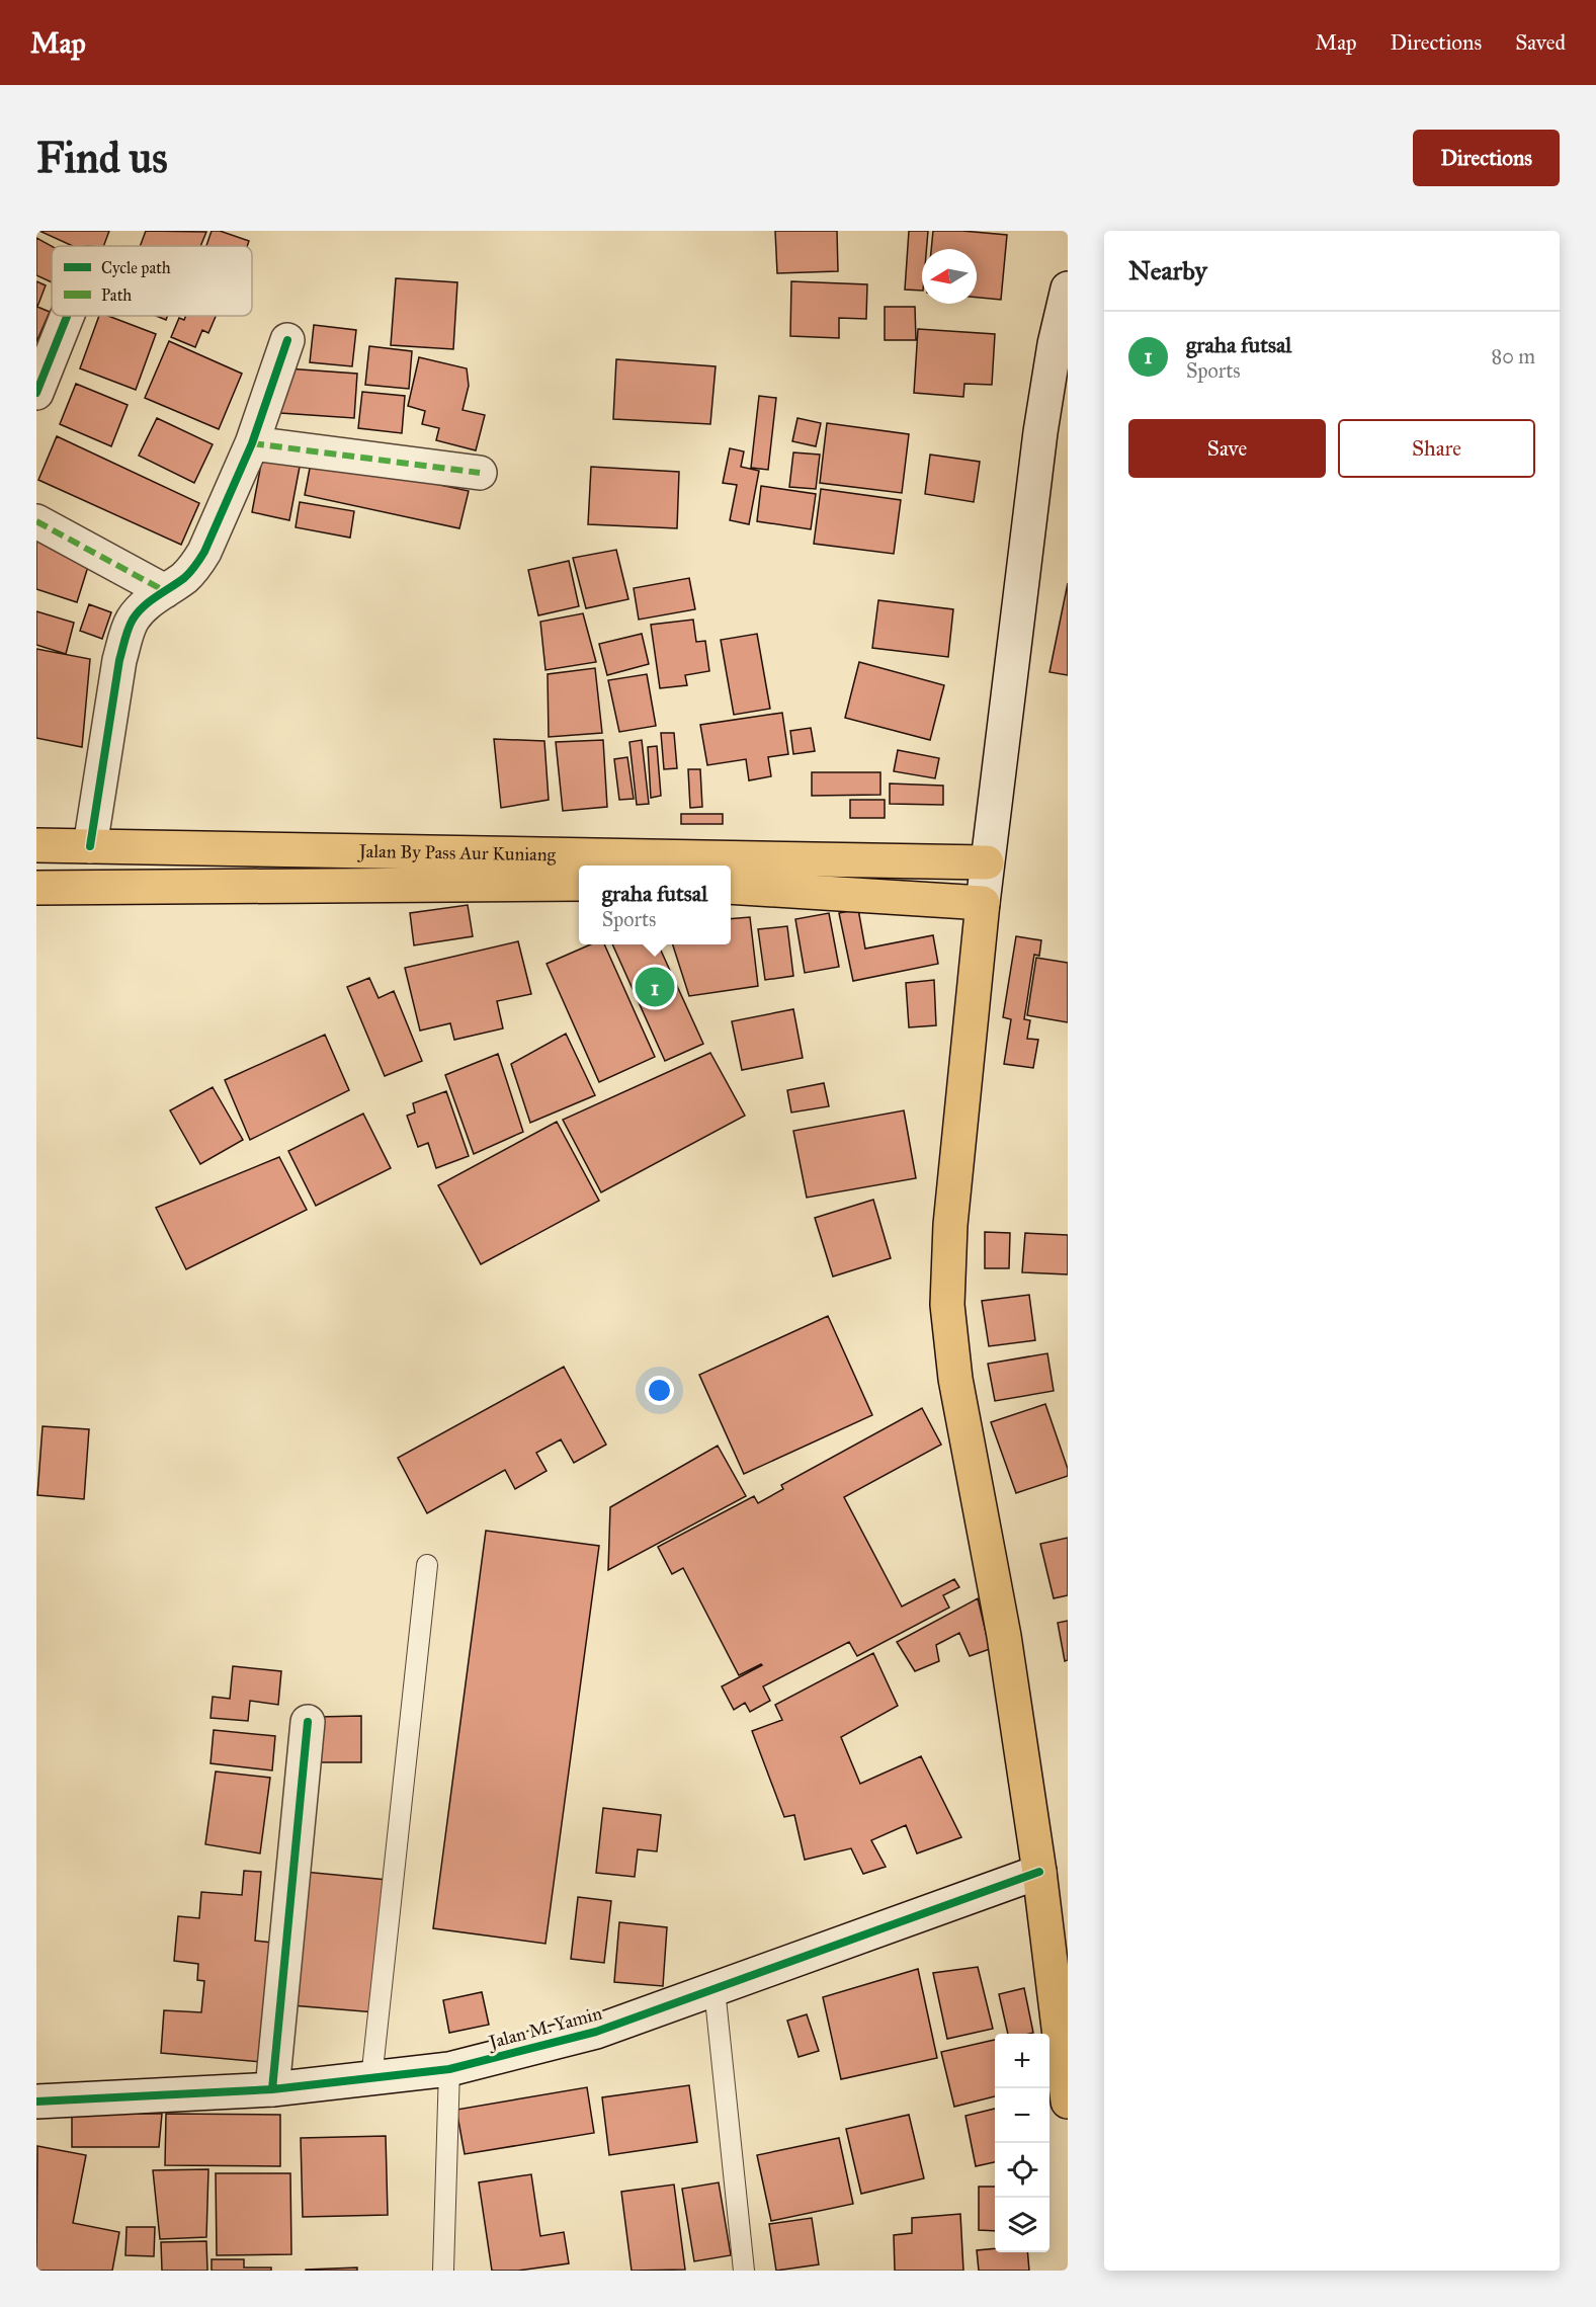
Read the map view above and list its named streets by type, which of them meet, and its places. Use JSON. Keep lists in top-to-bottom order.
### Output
{
  "streets": {
    "highway": ["Jalan By Pass Aur Kuniang"],
    "street": ["Jalan M. Yamin"]
  },
  "legend": ["Cycle path", "Path"],
  "north": "left",
  "page": {
    "header": "Map",
    "nav": ["Map", "Directions", "Saved"],
    "buttons": [
      "Directions",
      ["Save", "Share"]
    ],
    "title": "Find us",
    "heading": "Nearby",
    "list": [
      {
        "mark": "1",
        "name": "graha futsal",
        "note": "Sports",
        "value": "80 m"
      }
    ],
    "popup": ["graha futsal", "Sports"],
    "pins": "1",
    "map_buttons": ["+", "−"]
  }
}
